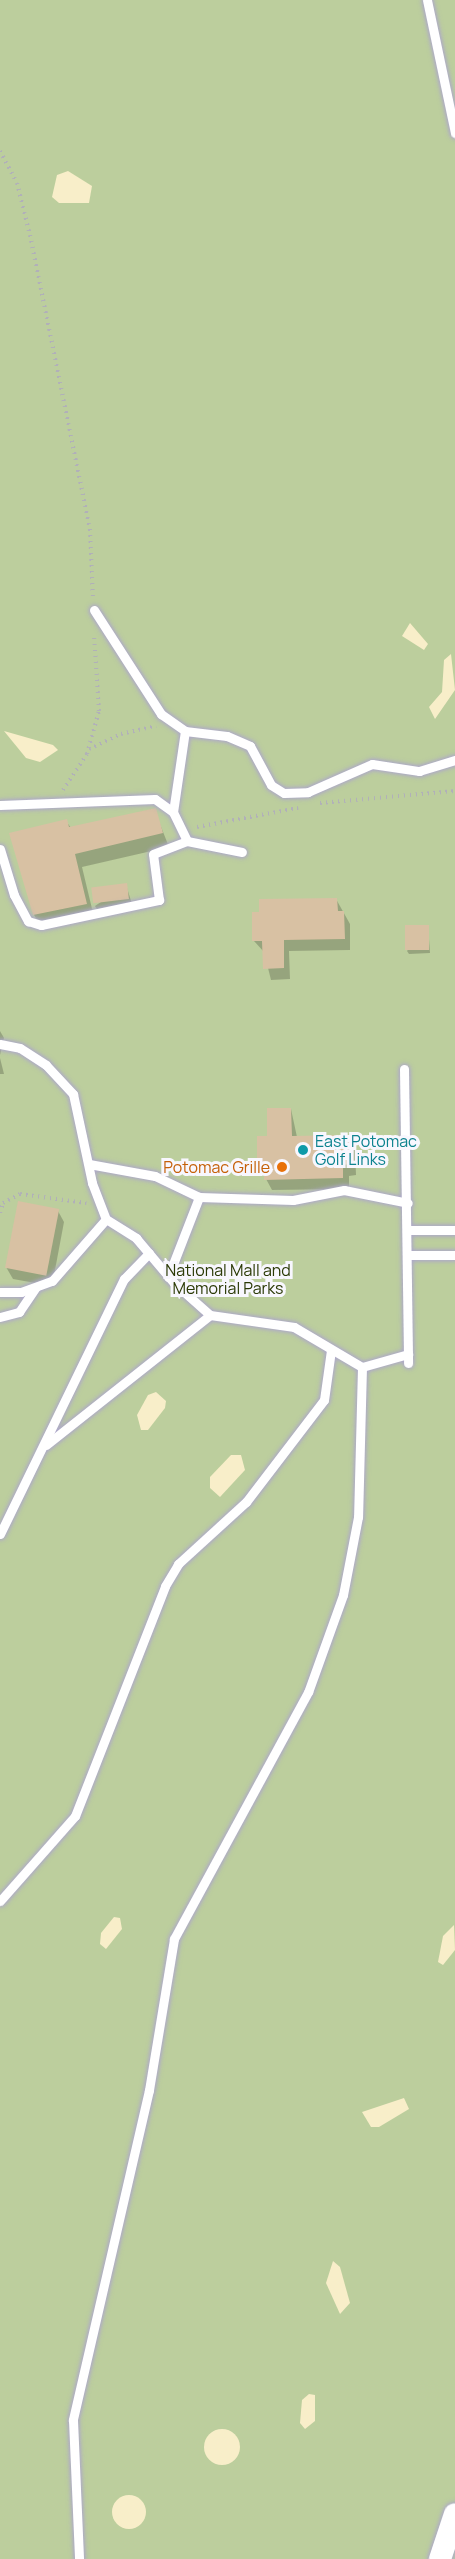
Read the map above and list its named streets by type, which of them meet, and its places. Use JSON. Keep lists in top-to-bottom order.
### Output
{
  "parks": ["National Mall and Memorial Parks"],
  "places": ["East Potomac Golf Links", "Potomac Grille"]
}
